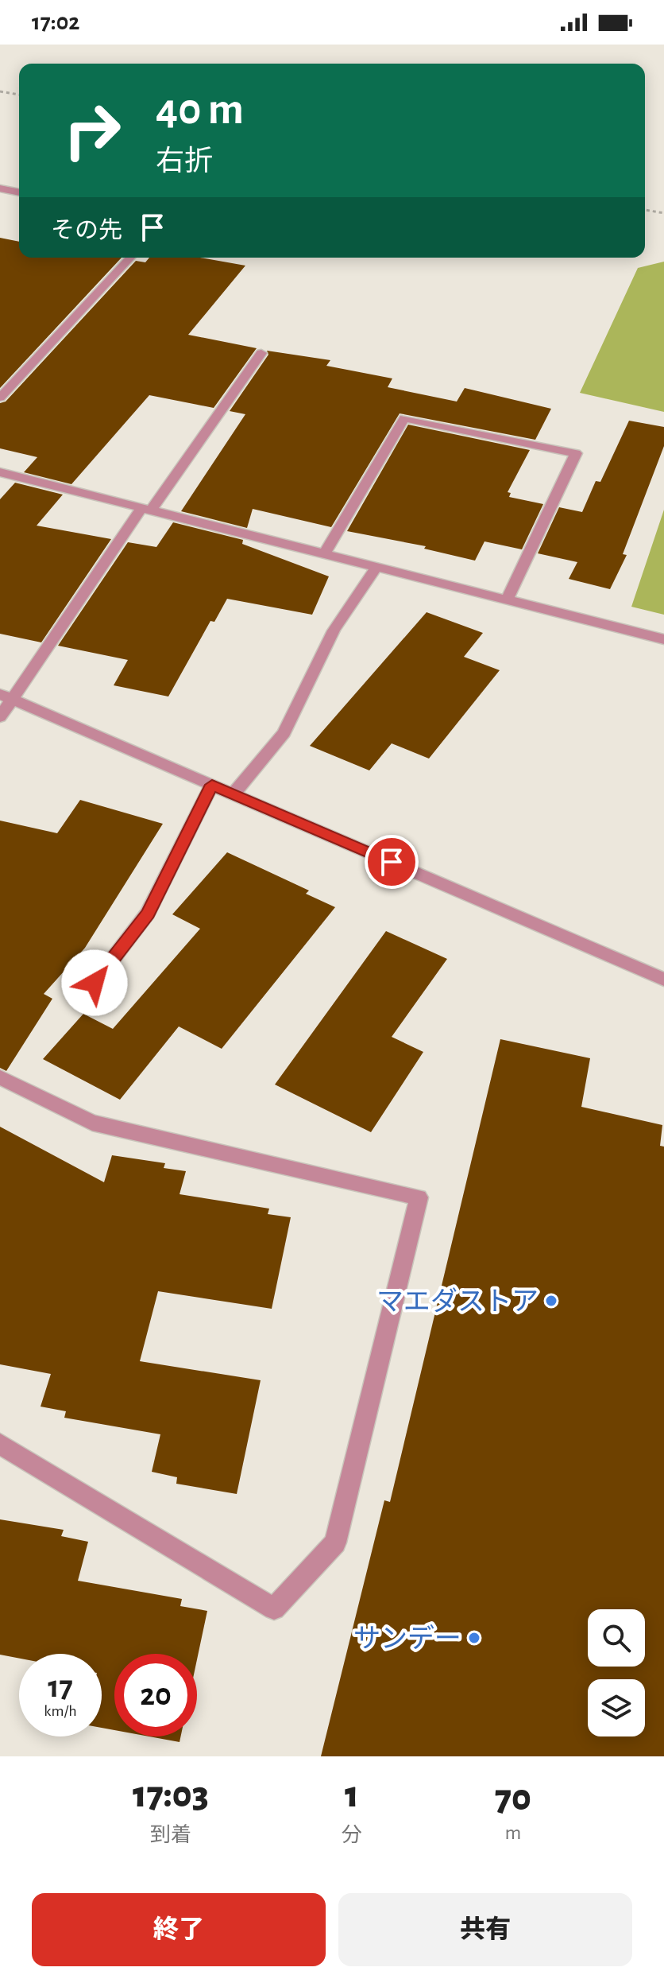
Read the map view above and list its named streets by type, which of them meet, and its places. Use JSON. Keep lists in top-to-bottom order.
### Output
{
  "places": ["マエダストア", "サンデー"],
  "page": {
    "status": "17:02",
    "turn": ["40 m", "右折"],
    "then": "その先",
    "speed": "17 km/h",
    "limit": "20",
    "eta": [
      "17:03",
      "到着",
      "1",
      "分",
      "70",
      "m"
    ],
    "buttons": ["終了", "共有"]
  }
}
